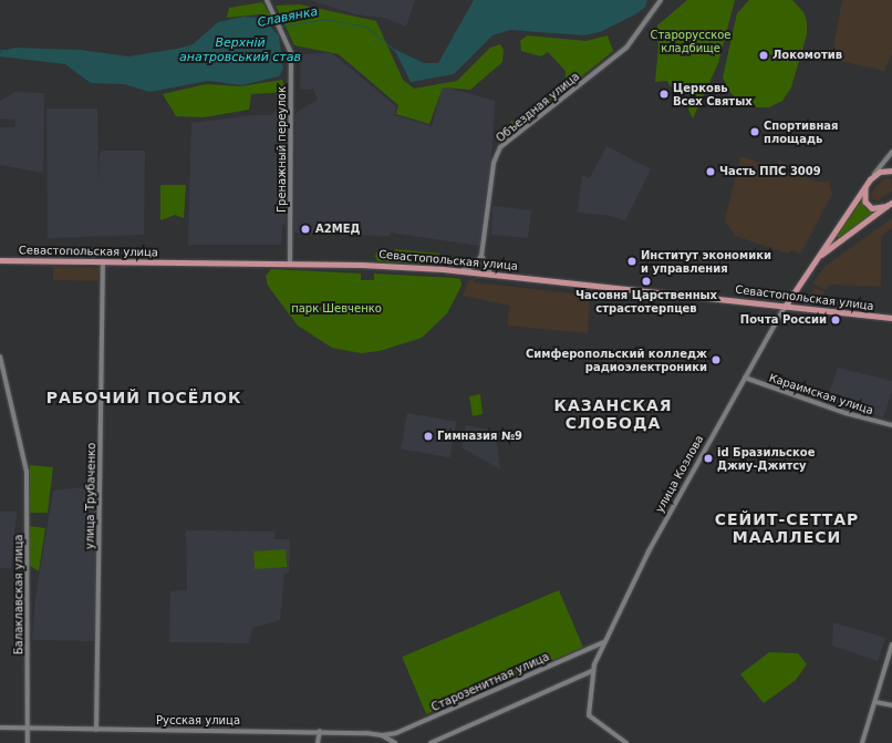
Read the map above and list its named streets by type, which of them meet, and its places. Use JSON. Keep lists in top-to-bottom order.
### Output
{
  "streets": {
    "main road": [
      "Объездная улица",
      "Гренажный переулок",
      "Севастопольская улица",
      "Караимская улица",
      "улица Козлова",
      "улица Трубаченко",
      "Балаклавская улица",
      "Старозенитная улица",
      "Русская улица"
    ]
  },
  "crossings": [
    ["Гренажный переулок", "Севастопольская улица"],
    ["Севастопольская улица", "улица Козлова"],
    ["Севастопольская улица", "улица Трубаченко"],
    ["Караимская улица", "улица Козлова"],
    ["улица Козлова", "Старозенитная улица"],
    ["улица Трубаченко", "Русская улица"],
    ["Балаклавская улица", "Русская улица"],
    ["Старозенитная улица", "Русская улица"]
  ],
  "districts": ["РАБОЧИЙ ПОСЁЛОК", "КАЗАНСКАЯ СЛОБОДА", "СЕЙИТ-СЕТТАР МААЛЛЕСИ"],
  "water": ["Славянка", "Верхній анатровський став"],
  "parks": ["Старорусское кладбище", "парк Шевченко"],
  "places": [
    "Локомотив",
    "Церковь Всех Святых",
    "Спортивная площадь",
    "Часть ППС 3009",
    "А2МЕД",
    "Институт экономики и управления",
    "Часовня Царственных страстотерпцев",
    "Почта России",
    "Симферопольский колледж радиоэлектроники",
    "Гимназия №9",
    "id Бразильское Джиу-Джитсу"
  ]
}
